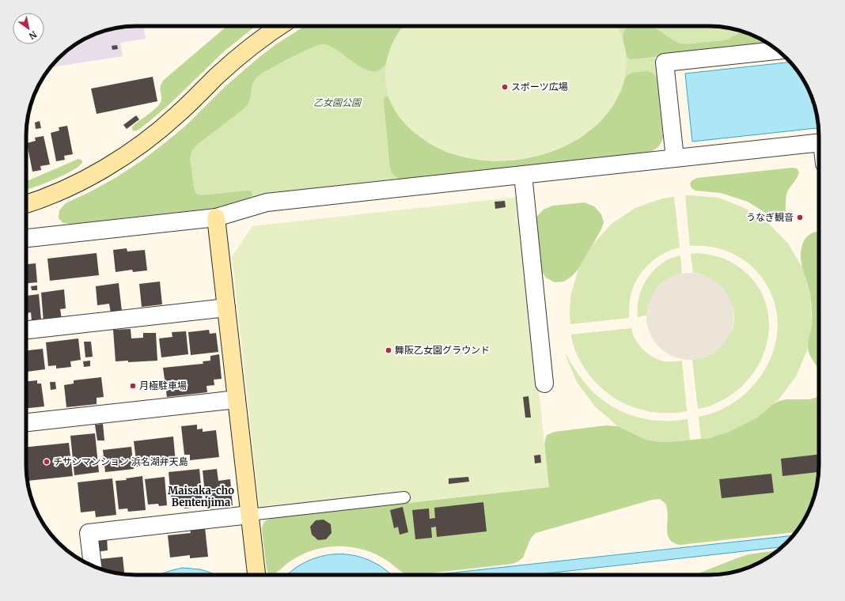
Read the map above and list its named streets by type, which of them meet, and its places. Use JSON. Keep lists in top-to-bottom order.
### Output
{
  "districts": ["Maisaka-cho Bentenjima"],
  "parks": ["乙女園公園"],
  "places": [
    "スポーツ広場",
    "うなぎ観音",
    "舞阪乙女園グラウンド",
    "月極駐車場",
    "チサンマンション 浜名湖弁天島"
  ],
  "north": "bottom right"
}
